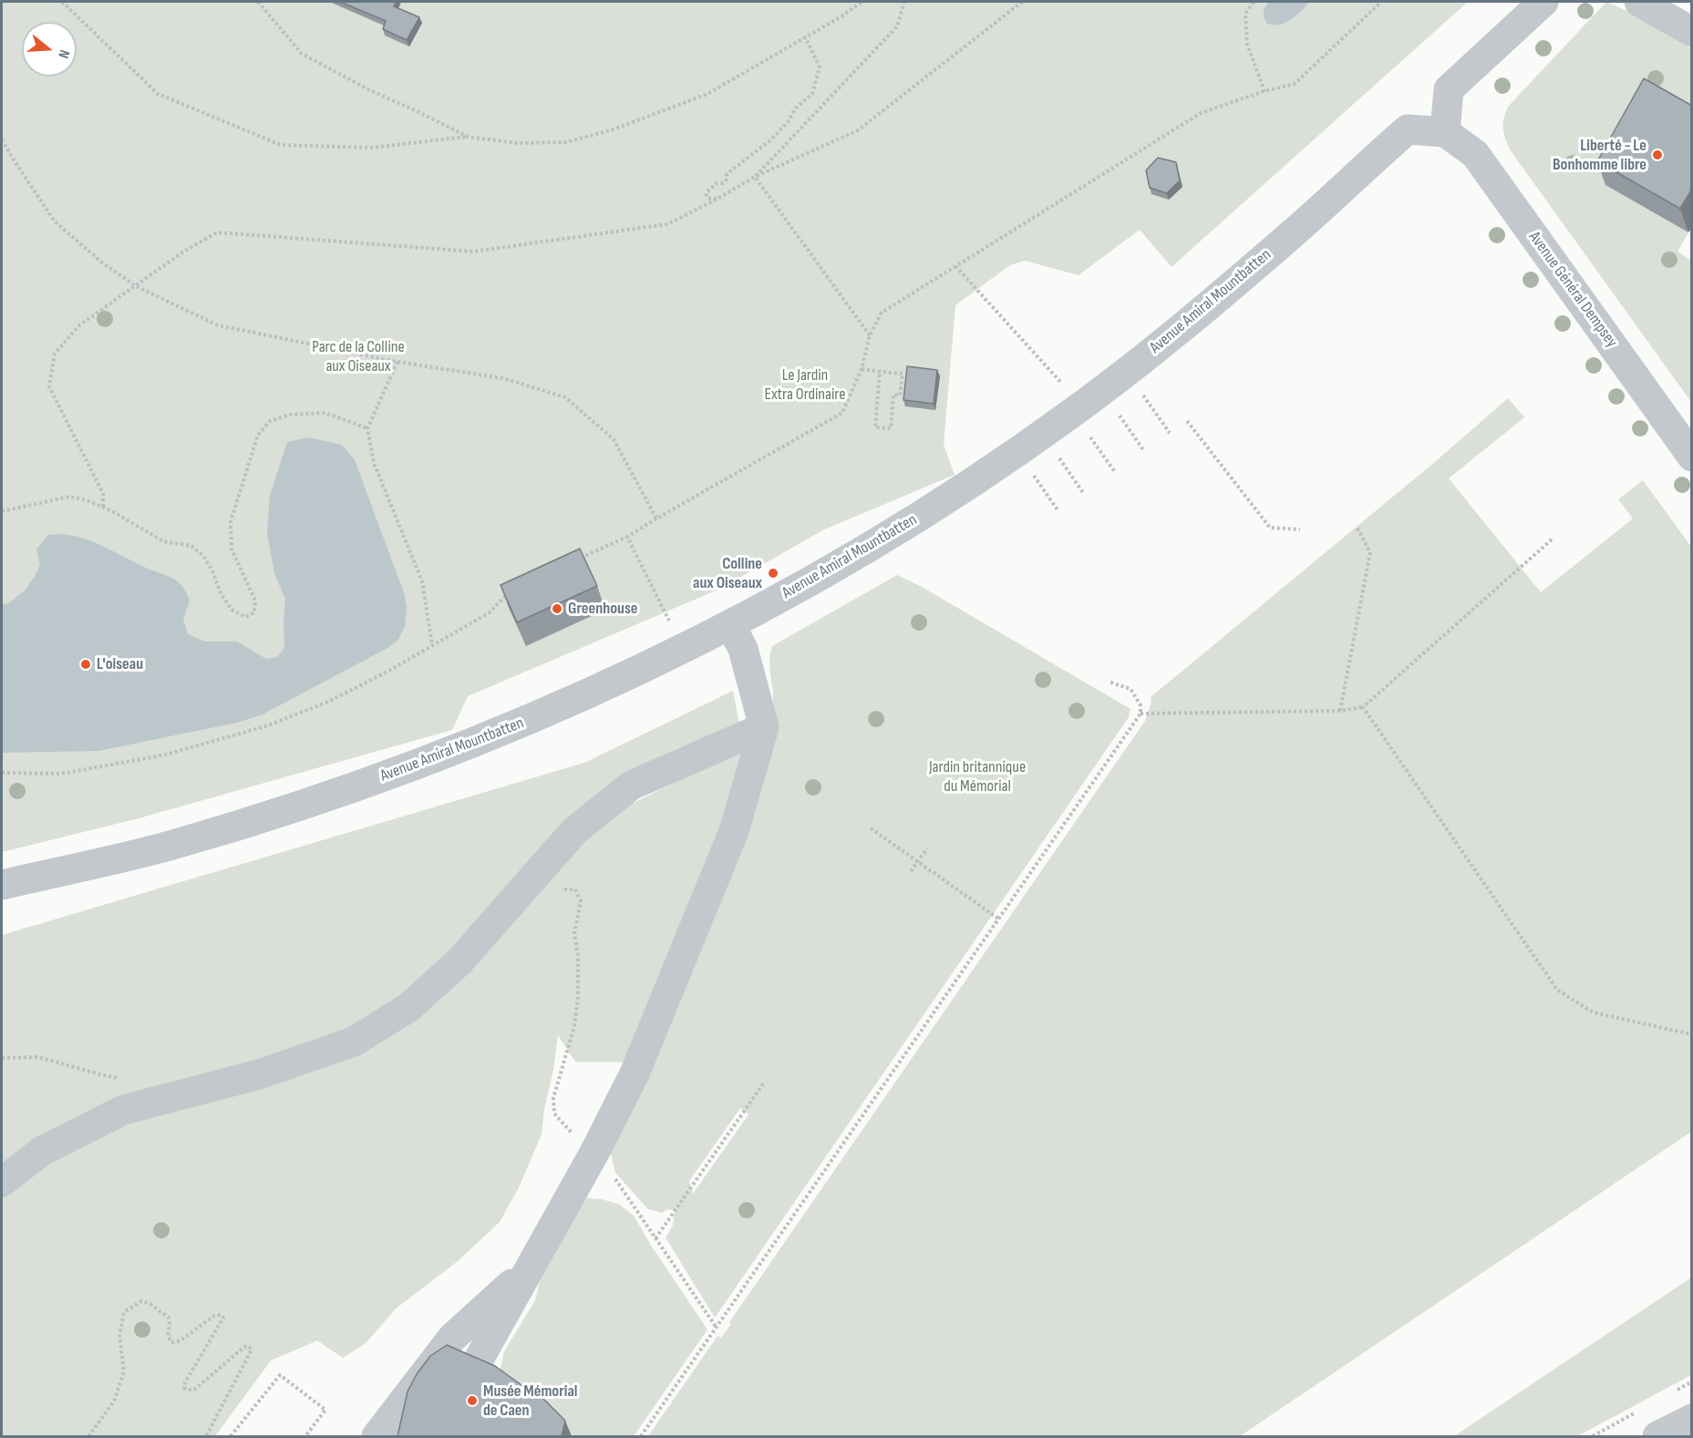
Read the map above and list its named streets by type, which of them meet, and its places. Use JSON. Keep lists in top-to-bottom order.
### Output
{
  "streets": {
    "street": ["Avenue Général Dempsey", "Avenue Amiral Mountbatten"]
  },
  "crossings": [
    ["Avenue Général Dempsey", "Avenue Amiral Mountbatten"]
  ],
  "parks": ["Parc de la Colline aux Oiseaux", "Le Jardin Extra Ordinaire", "Jardin britannique du Mémorial"],
  "places": [
    "Liberté - Le Bonhomme libre",
    "Colline aux Oiseaux",
    "Greenhouse",
    "L'oiseau",
    "Musée Mémorial de Caen"
  ],
  "north": "right"
}
